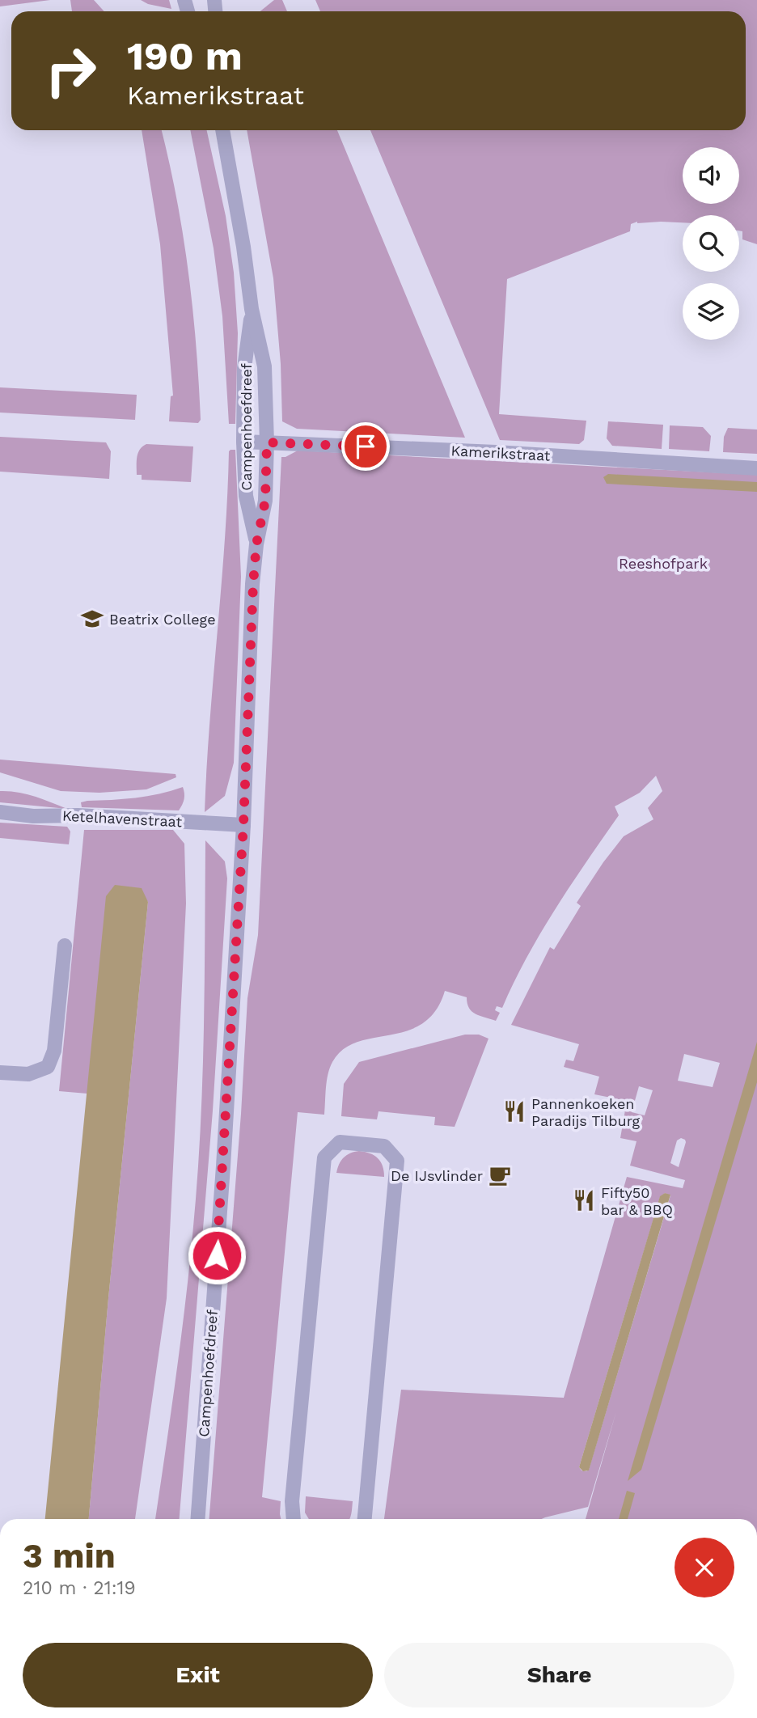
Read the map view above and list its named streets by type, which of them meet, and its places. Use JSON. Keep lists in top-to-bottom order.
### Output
{
  "streets": {
    "street": ["Campenhoefdreef", "Kamerikstraat", "Ketelhavenstraat"]
  },
  "crossings": [
    ["Campenhoefdreef", "Kamerikstraat"],
    ["Campenhoefdreef", "Ketelhavenstraat"]
  ],
  "parks": ["Reeshofpark"],
  "places": {
    "school or university": ["Beatrix College"],
    "restaurant": ["Pannenkoeken Paradijs Tilburg", "Fifty50 bar & BBQ"],
    "cafe": ["De IJsvlinder"]
  },
  "page": {
    "turn": ["190 m", "Kamerikstraat"],
    "heading": ["3 min", "210 m · 21:19"],
    "buttons": ["Exit", "Share"]
  }
}
